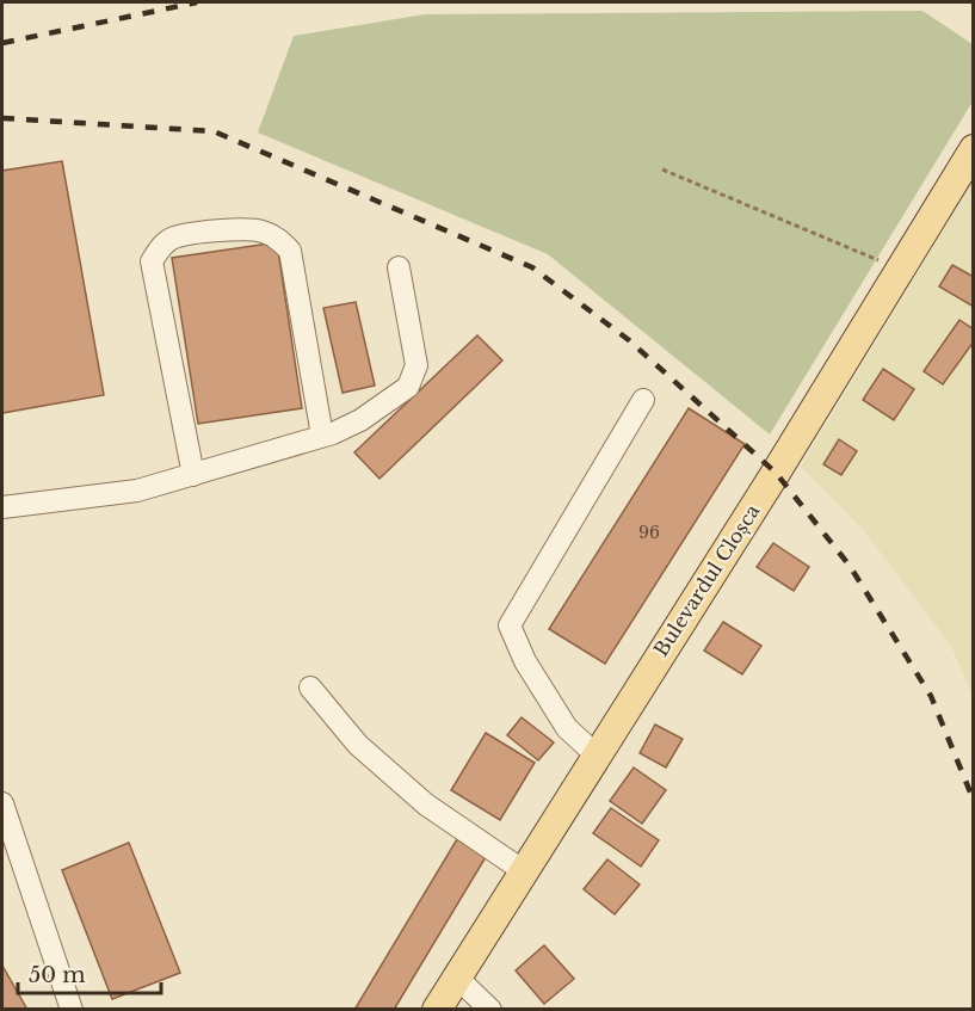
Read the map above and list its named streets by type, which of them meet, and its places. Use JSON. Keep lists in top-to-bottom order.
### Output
{
  "streets": {
    "main road": ["Bulevardul Cloșca"]
  },
  "house_numbers": ["96"],
  "scale_bar": "50 m"
}
